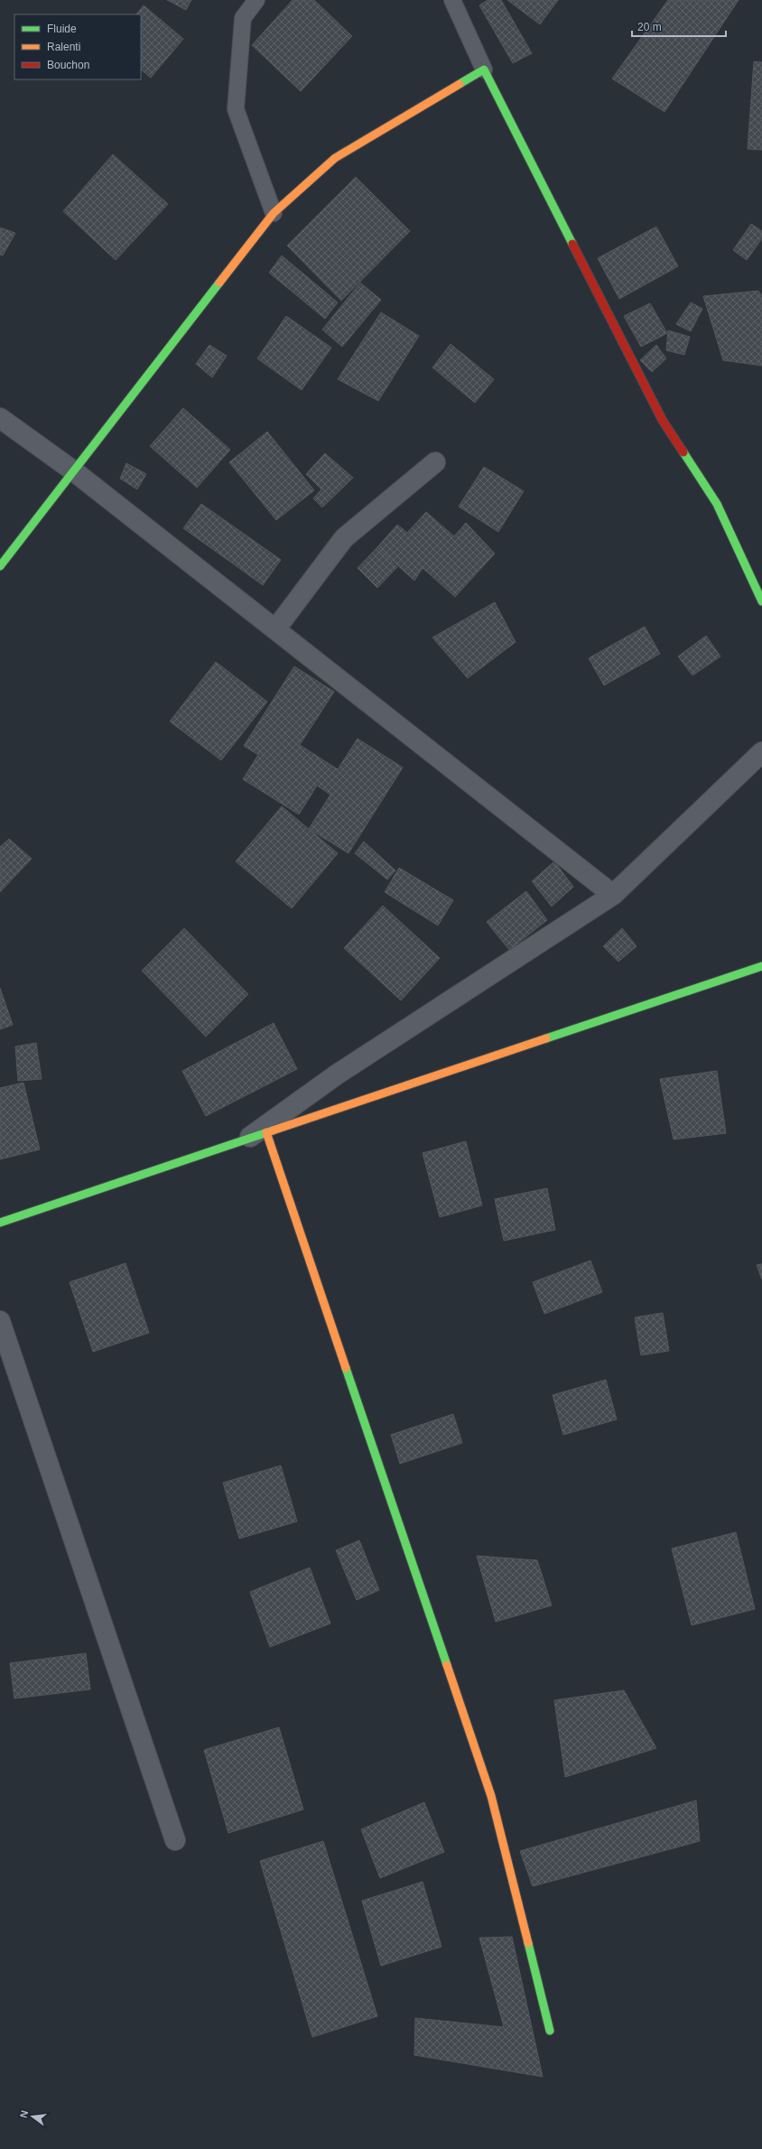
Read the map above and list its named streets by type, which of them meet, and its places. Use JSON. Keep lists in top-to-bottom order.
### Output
{
  "legend": ["Fluide", "Ralenti", "Bouchon"],
  "scale_bar": "20 m",
  "north": "left"
}
